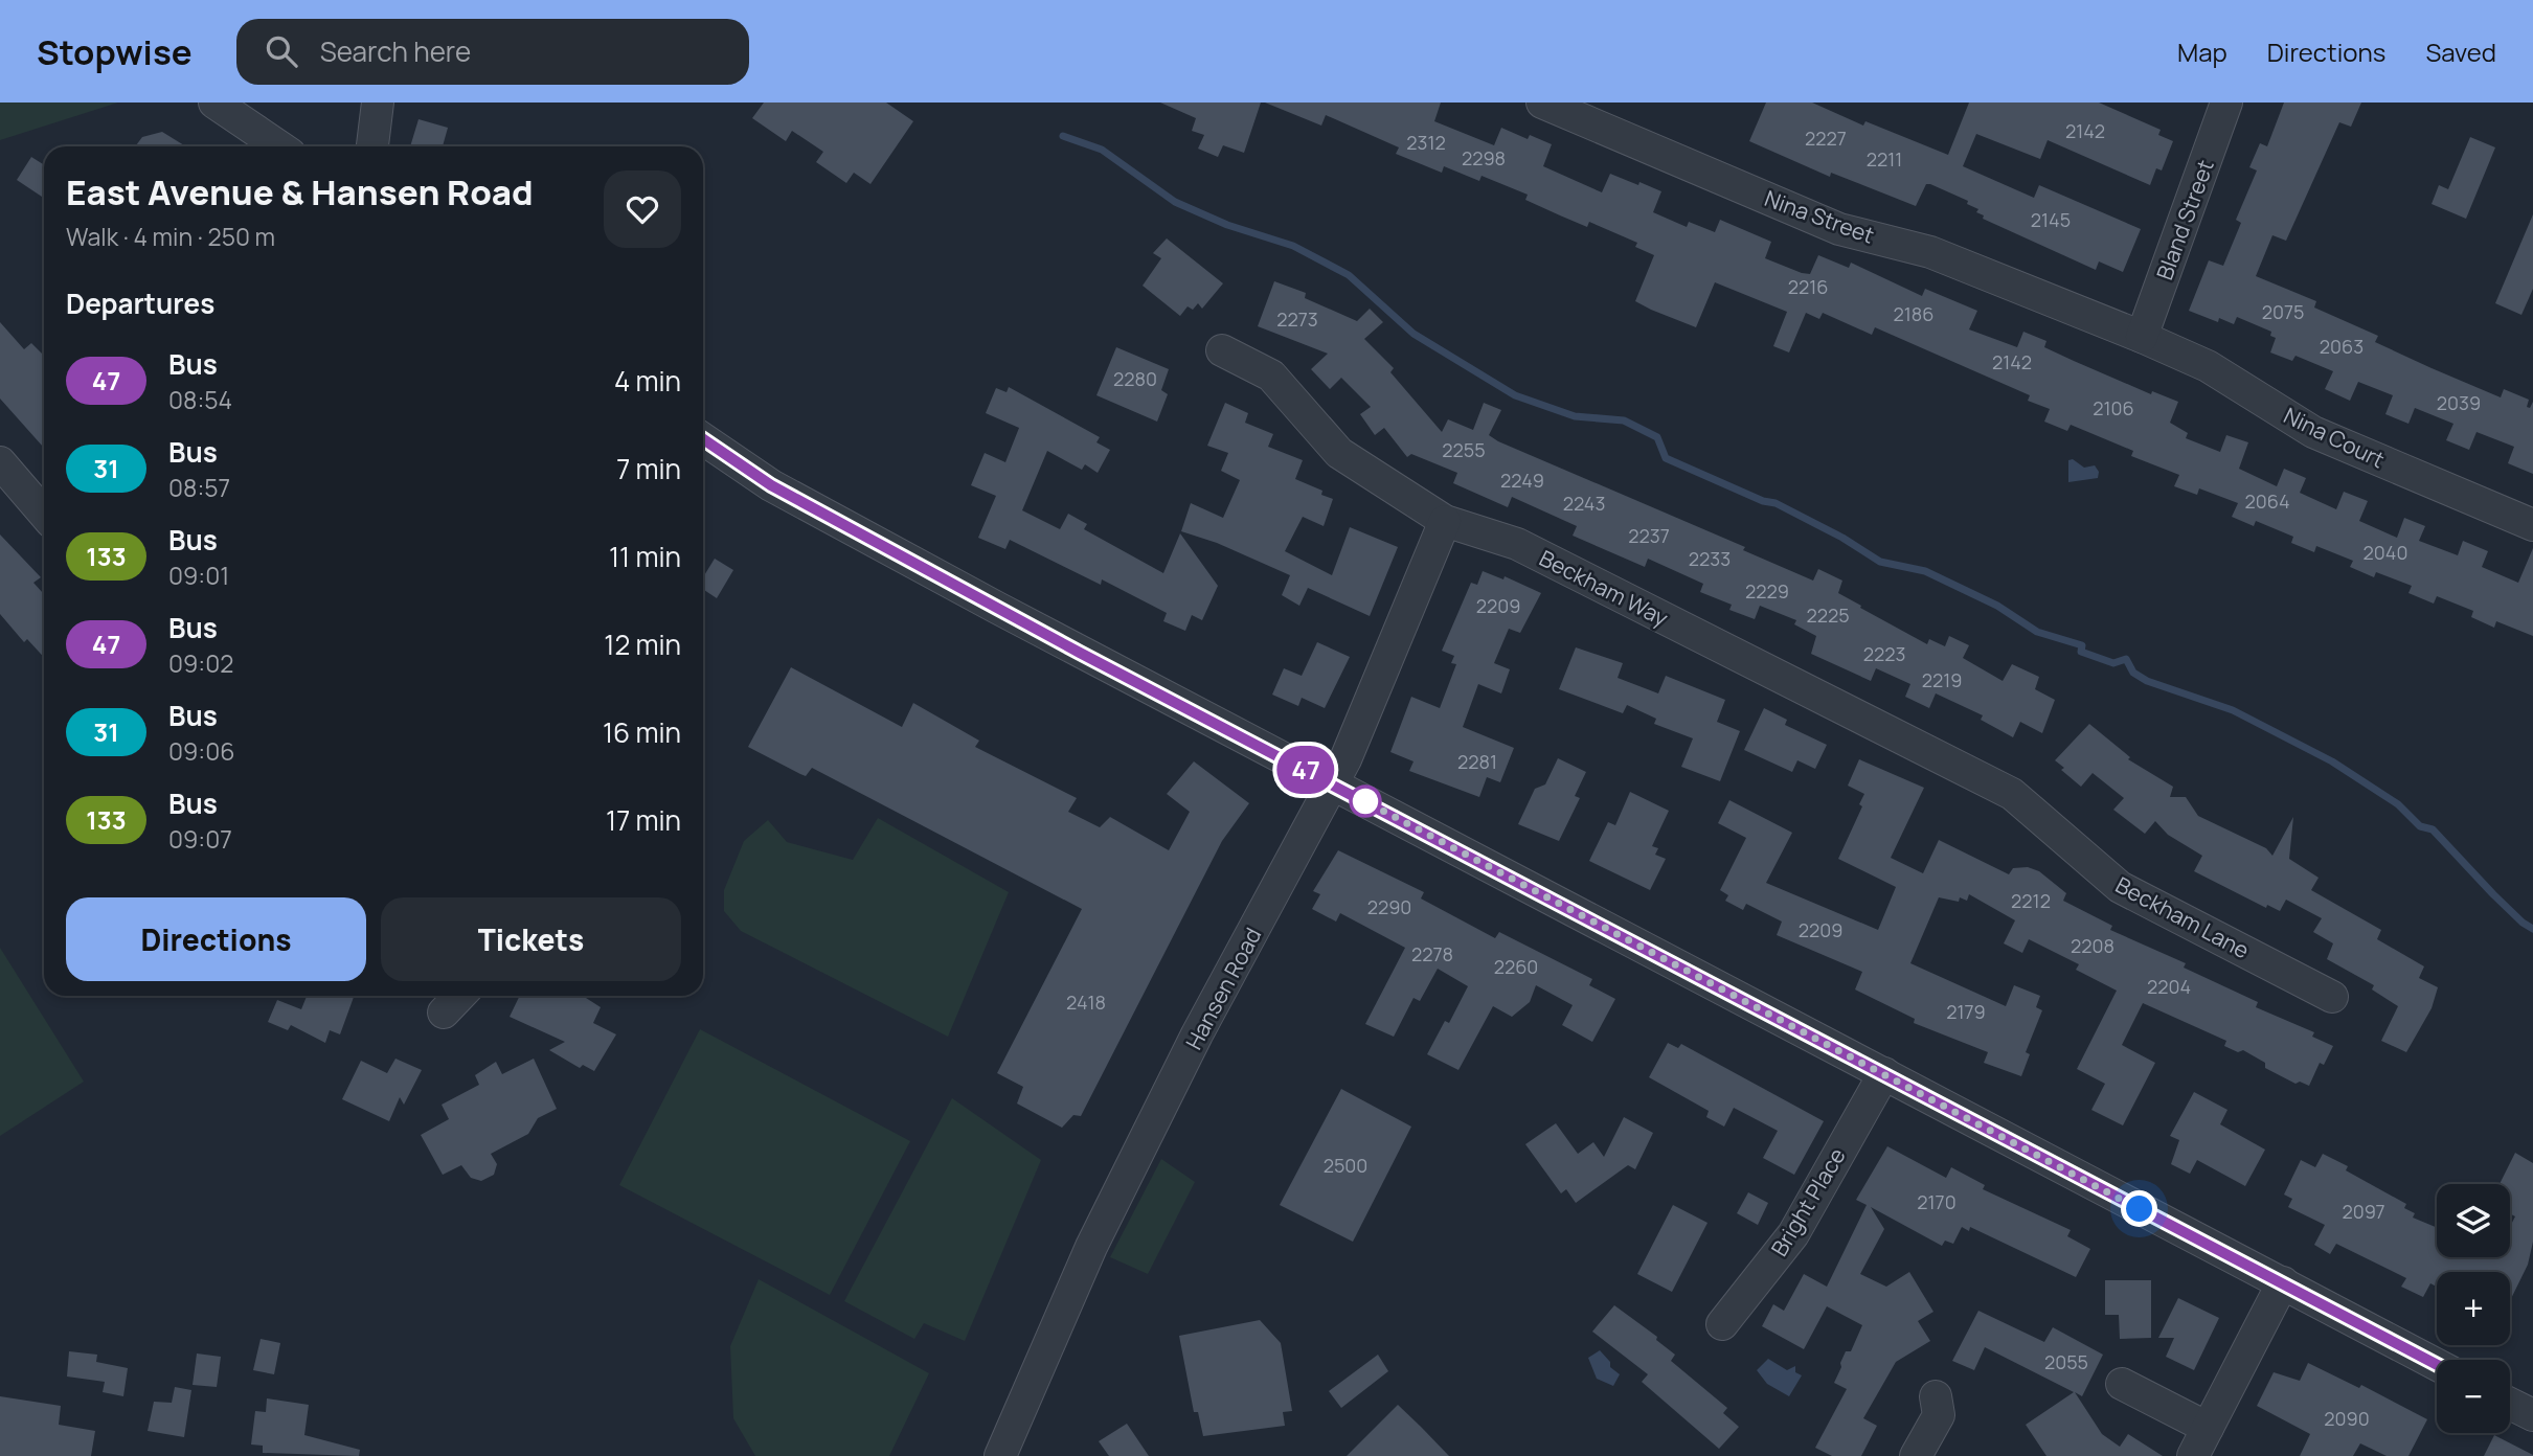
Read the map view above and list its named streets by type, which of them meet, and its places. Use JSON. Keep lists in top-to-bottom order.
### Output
{
  "streets": {
    "street": [
      "Nina Street",
      "Bland Street",
      "Nina Court",
      "Beckham Way",
      "Beckham Lane",
      "Hansen Road",
      "Bright Place"
    ]
  },
  "crossings": [
    ["Nina Street", "Bland Street"],
    ["Nina Street", "Nina Court"],
    ["Bland Street", "Nina Court"],
    ["Beckham Way", "Beckham Lane"],
    ["Beckham Way", "Hansen Road"]
  ],
  "lines": ["bus line 47"],
  "house_numbers": [
    "2142",
    "2227",
    "2312",
    "2298",
    "2211",
    "2145",
    "2216",
    "2075",
    "2186",
    "2273",
    "2063",
    "2142",
    "2280",
    "2039",
    "2106",
    "2255",
    "2249",
    "2064",
    "2243",
    "2237",
    "2040",
    "2233",
    "2229",
    "2209",
    "2225",
    "2223",
    "2219",
    "2281",
    "2212",
    "2290",
    "2209",
    "2208",
    "2278",
    "2260",
    "2204",
    "2418",
    "2179",
    "2500",
    "2170",
    "2097",
    "2055",
    "2090"
  ],
  "page": {
    "header": "Stopwise",
    "search": "Search here",
    "nav": ["Map", "Directions", "Saved"],
    "on_map": "47",
    "heading": [
      ["East Avenue & Hansen Road", "Walk · 4 min · 250 m"],
      "Departures"
    ],
    "list": [
      {
        "mark": "47",
        "name": "Bus",
        "note": "08:54",
        "value": "4 min"
      },
      {
        "mark": "31",
        "name": "Bus",
        "note": "08:57",
        "value": "7 min"
      },
      {
        "mark": "133",
        "name": "Bus",
        "note": "09:01",
        "value": "11 min"
      },
      {
        "mark": "47",
        "name": "Bus",
        "note": "09:02",
        "value": "12 min"
      },
      {
        "mark": "31",
        "name": "Bus",
        "note": "09:06",
        "value": "16 min"
      },
      {
        "mark": "133",
        "name": "Bus",
        "note": "09:07",
        "value": "17 min"
      }
    ],
    "buttons": ["Directions", "Tickets"],
    "map_buttons": ["+", "−"]
  }
}
